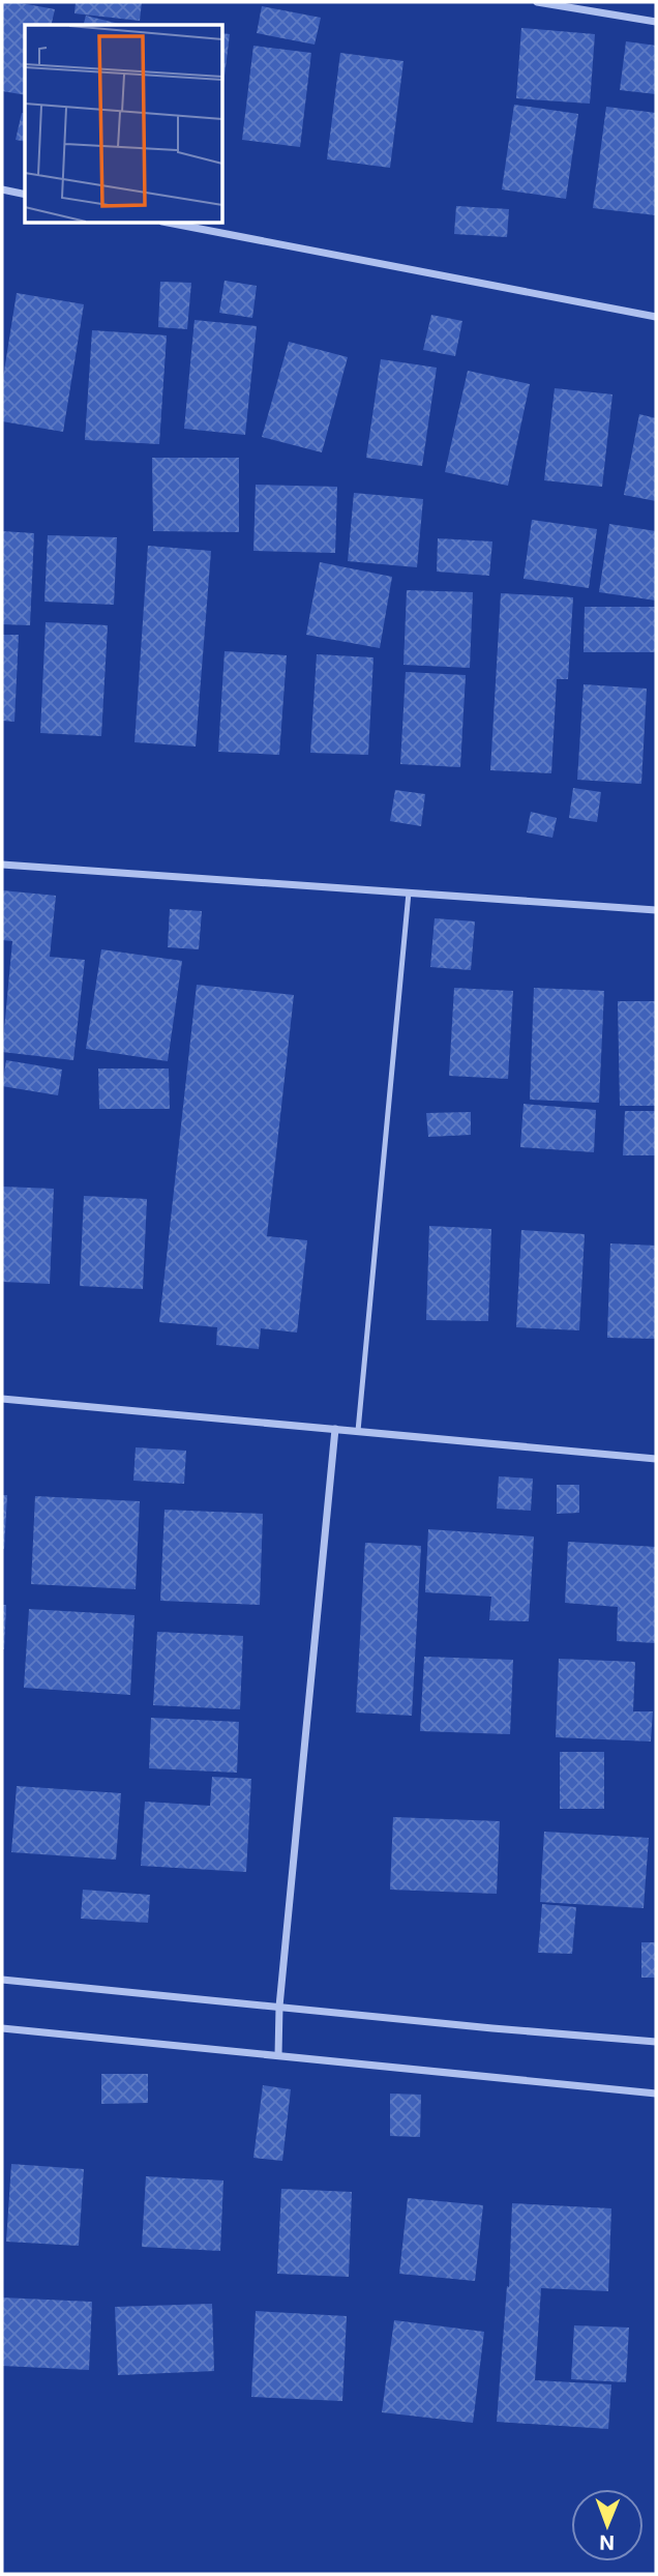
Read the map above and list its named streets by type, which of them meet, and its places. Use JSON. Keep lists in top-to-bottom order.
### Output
{
  "north": "bottom"
}
